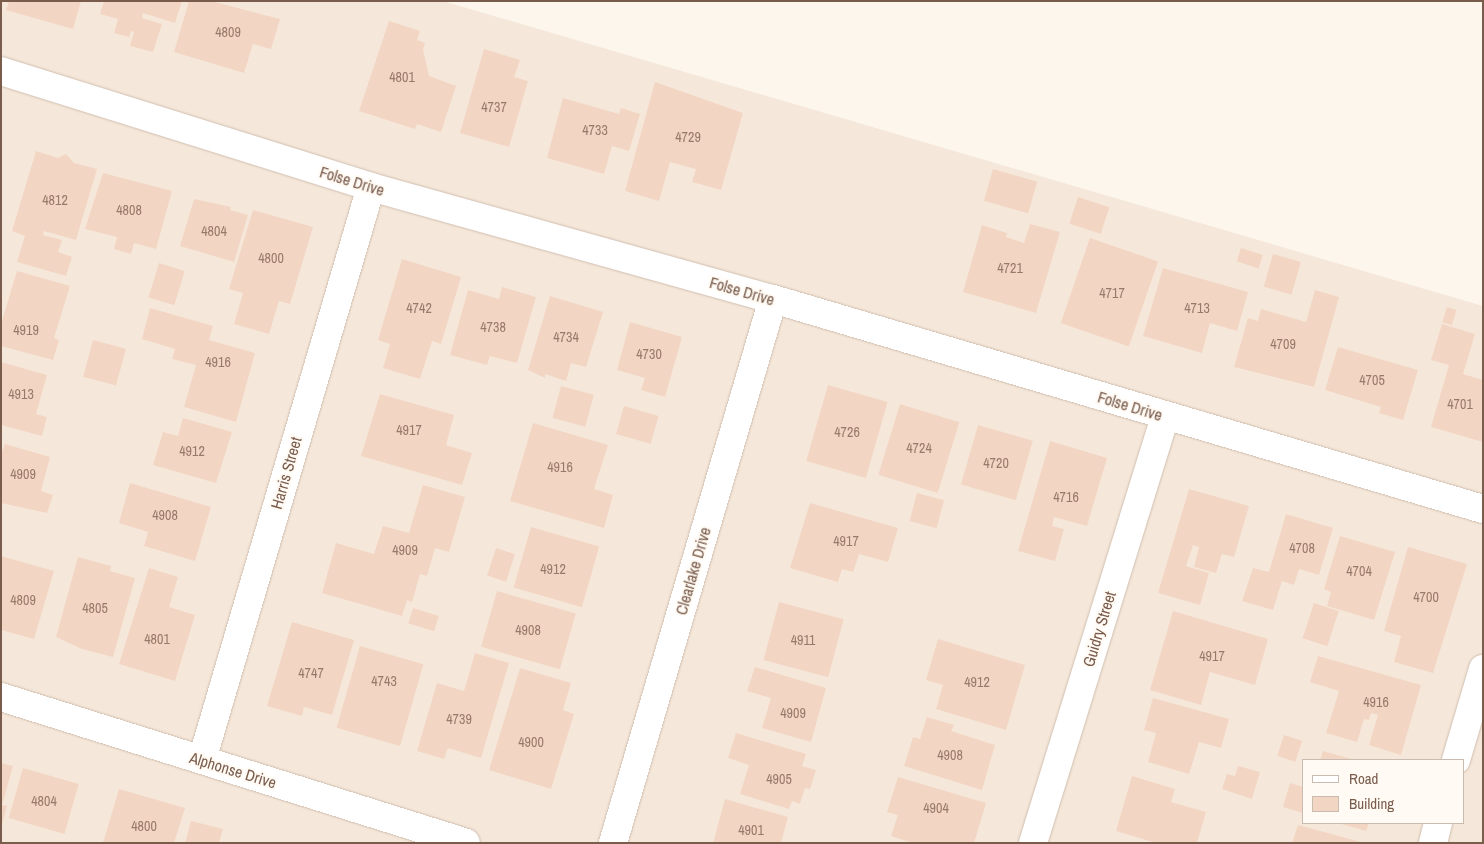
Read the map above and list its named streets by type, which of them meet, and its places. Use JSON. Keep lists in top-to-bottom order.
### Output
{
  "streets": {
    "street": [
      "Folse Drive",
      "Harris Street",
      "Clearlake Drive",
      "Guidry Street",
      "Alphonse Drive"
    ]
  },
  "crossings": [
    ["Folse Drive", "Harris Street"],
    ["Folse Drive", "Clearlake Drive"],
    ["Folse Drive", "Guidry Street"],
    ["Harris Street", "Alphonse Drive"]
  ],
  "house_numbers": [
    "4809",
    "4801",
    "4737",
    "4733",
    "4729",
    "4812",
    "4808",
    "4804",
    "4800",
    "4721",
    "4717",
    "4742",
    "4713",
    "4738",
    "4919",
    "4734",
    "4709",
    "4730",
    "4916",
    "4705",
    "4913",
    "4701",
    "4917",
    "4726",
    "4724",
    "4912",
    "4720",
    "4916",
    "4909",
    "4716",
    "4908",
    "4917",
    "4708",
    "4909",
    "4912",
    "4704",
    "4700",
    "4809",
    "4805",
    "4908",
    "4801",
    "4911",
    "4917",
    "4747",
    "4743",
    "4912",
    "4916",
    "4909",
    "4739",
    "4900",
    "4908",
    "4905",
    "4804",
    "4904",
    "4800",
    "4901"
  ],
  "legend": ["Road", "Building"]
}
